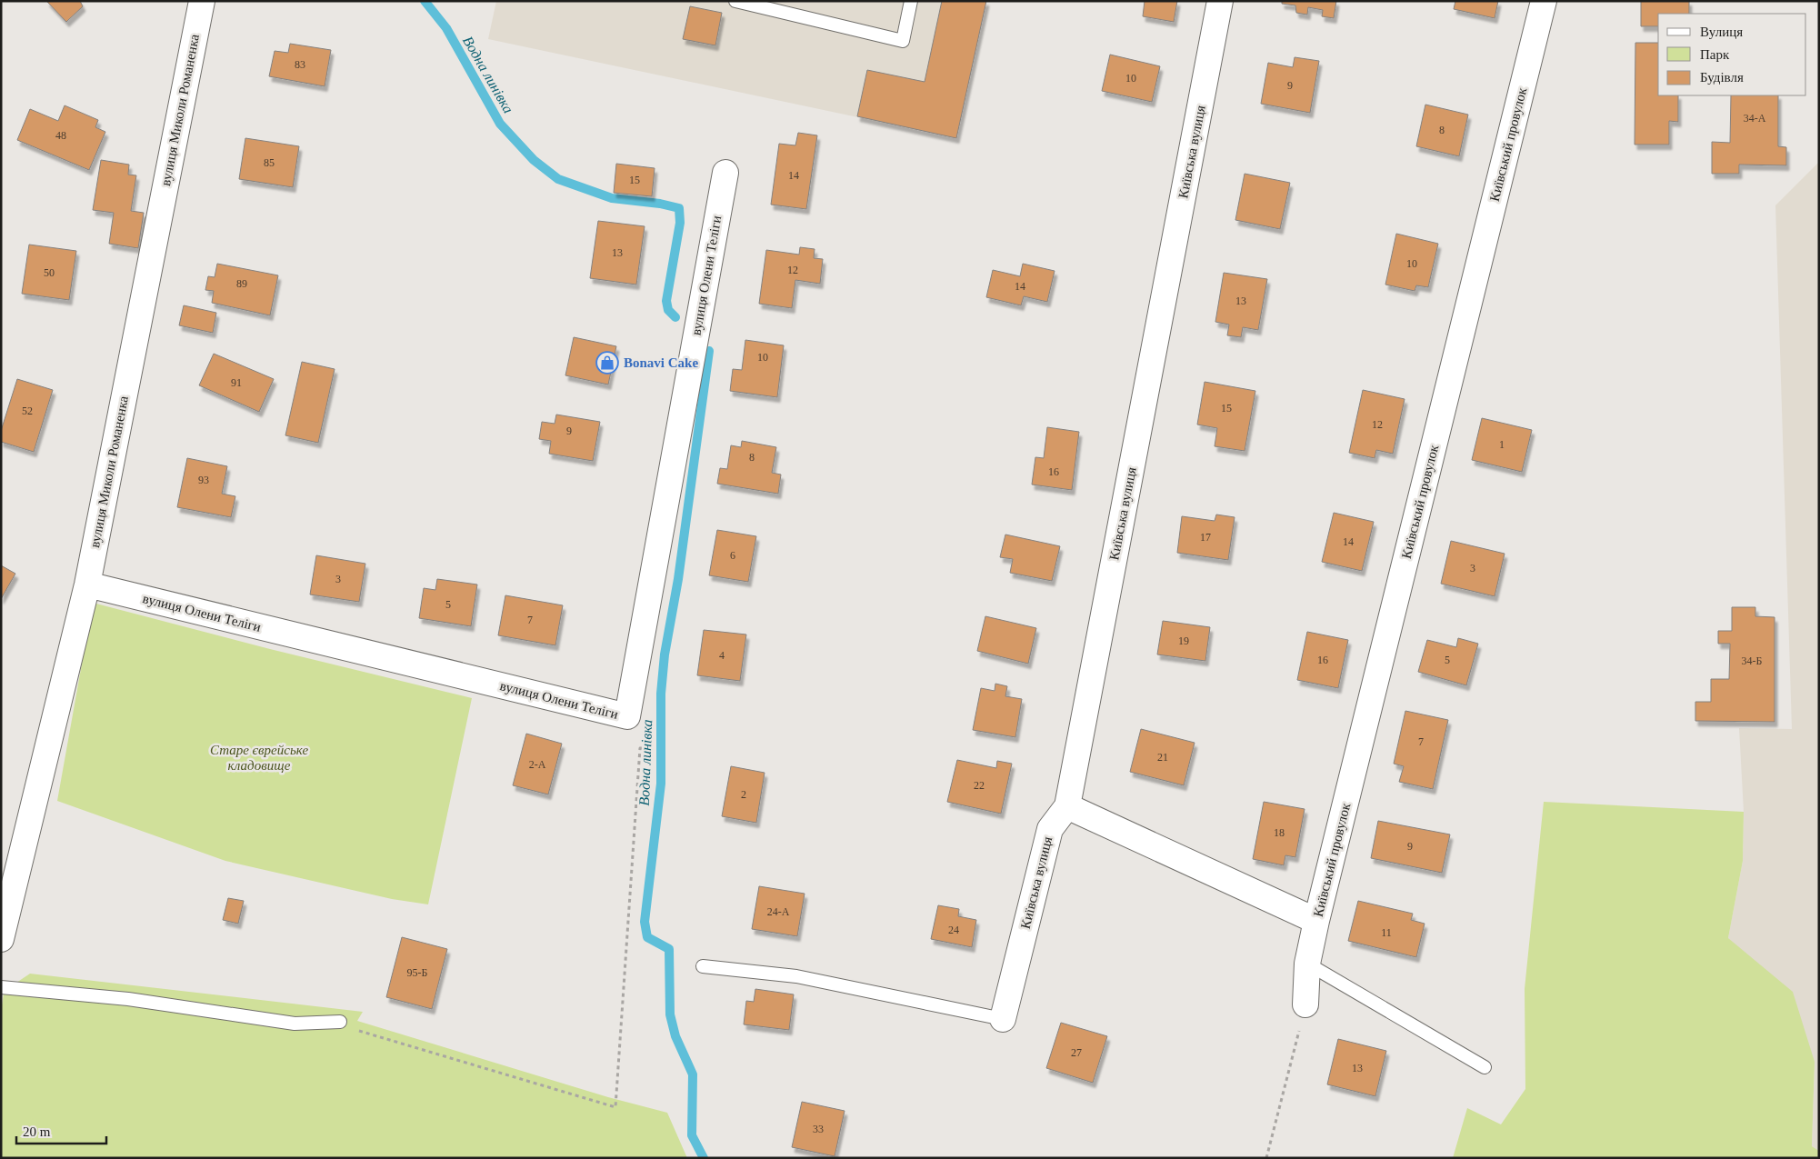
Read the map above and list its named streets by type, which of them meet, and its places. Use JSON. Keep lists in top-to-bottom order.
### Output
{
  "streets": {
    "street": [
      "вулиця Миколи Романенка",
      "Київський провулок",
      "Київська вулиця",
      "вулиця Олени Теліги"
    ]
  },
  "crossings": [
    ["вулиця Миколи Романенка", "вулиця Олени Теліги"]
  ],
  "water": ["Водна линівка"],
  "parks": ["Старе єврейське кладовище"],
  "places": {
    "shop": ["Bonavi Cake"]
  },
  "house_numbers": [
    "83",
    "10",
    "9",
    "34-А",
    "8",
    "48",
    "85",
    "14",
    "15",
    "13",
    "10",
    "12",
    "50",
    "89",
    "14",
    "13",
    "10",
    "91",
    "15",
    "52",
    "12",
    "9",
    "1",
    "8",
    "16",
    "93",
    "17",
    "14",
    "6",
    "3",
    "3",
    "5",
    "7",
    "19",
    "4",
    "16",
    "5",
    "34-Б",
    "7",
    "21",
    "2-А",
    "22",
    "2",
    "18",
    "9",
    "24-А",
    "24",
    "11",
    "95-Б",
    "27",
    "13",
    "33"
  ],
  "legend": ["Вулиця", "Парк", "Будівля"],
  "scale_bar": "20 m"
}
